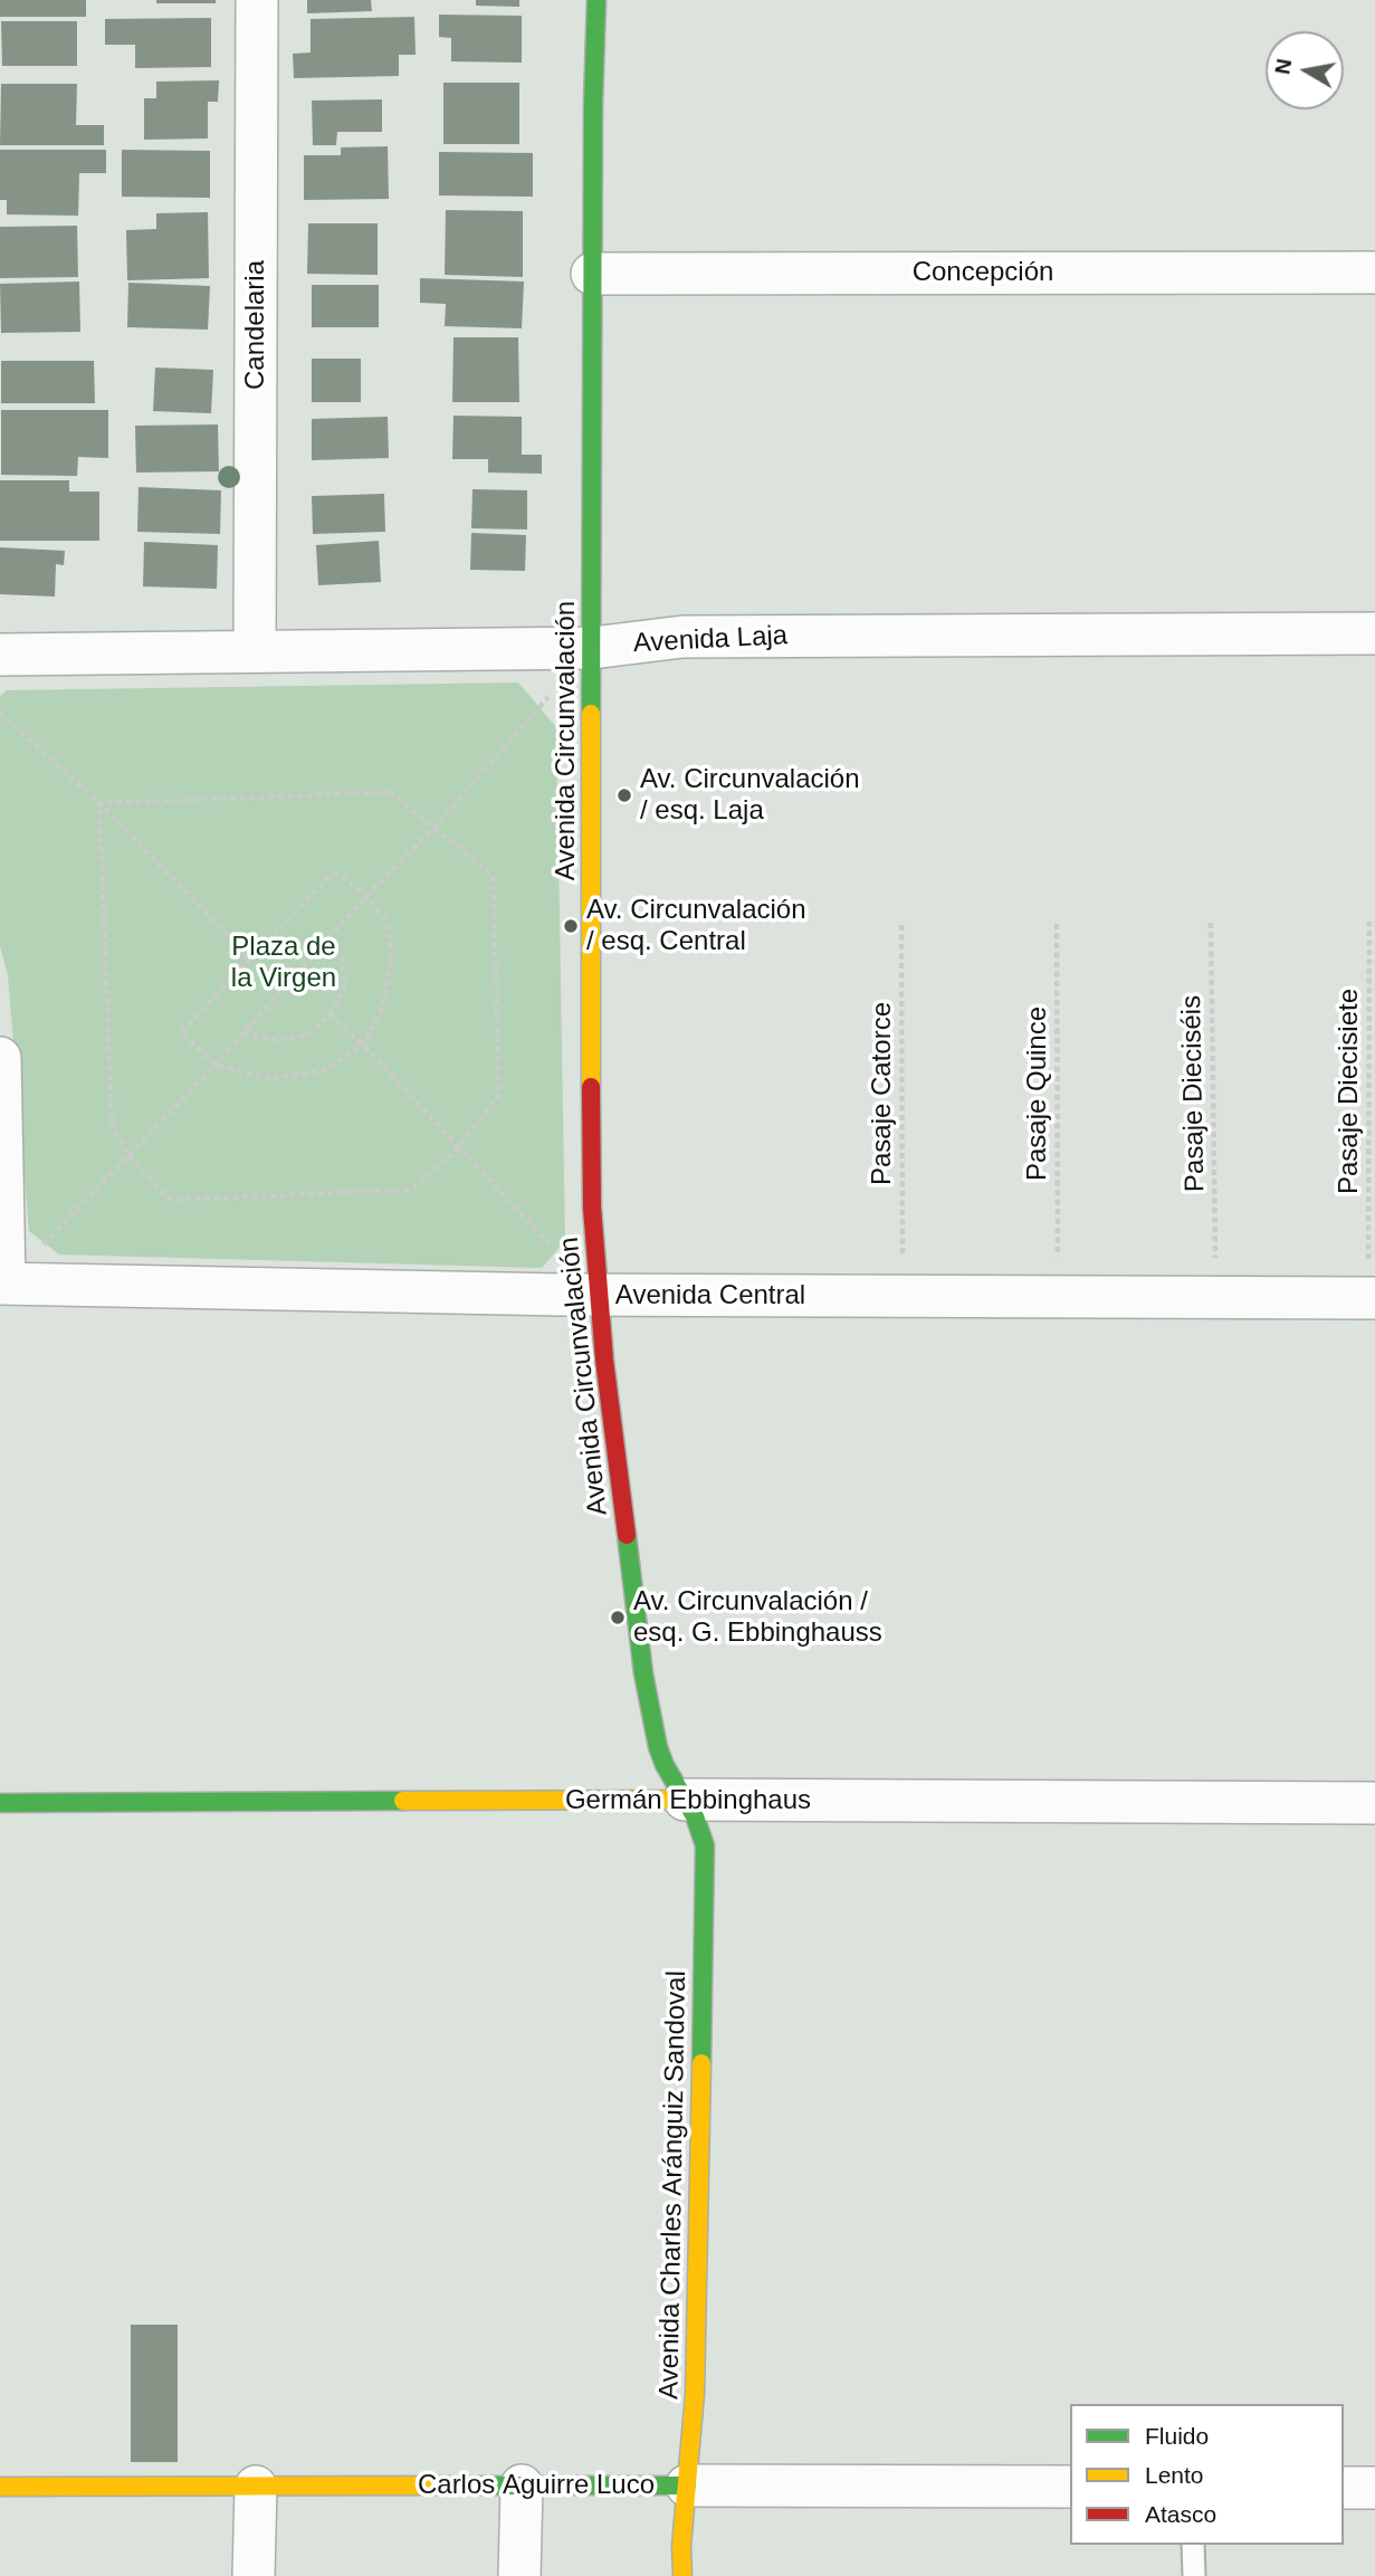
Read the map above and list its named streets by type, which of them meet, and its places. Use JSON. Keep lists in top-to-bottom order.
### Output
{
  "streets": {
    "street": [
      "Concepción",
      "Candelaria",
      "Avenida Laja",
      "Avenida Circunvalación",
      "Avenida Central",
      "Germán Ebbinghaus",
      "Avenida Charles Aránguiz Sandoval",
      "Carlos Aguirre Luco"
    ],
    "path": [
      "Pasaje Diecisiete",
      "Pasaje Catorce",
      "Pasaje Quince",
      "Pasaje Dieciséis"
    ]
  },
  "crossings": [
    ["Concepción", "Avenida Circunvalación"],
    ["Candelaria", "Avenida Laja"],
    ["Avenida Laja", "Avenida Circunvalación"],
    ["Avenida Circunvalación", "Avenida Central"],
    ["Avenida Circunvalación", "Germán Ebbinghaus"],
    ["Avenida Circunvalación", "Avenida Charles Aránguiz Sandoval"],
    ["Pasaje Diecisiete", "Avenida Central"],
    ["Germán Ebbinghaus", "Avenida Charles Aránguiz Sandoval"],
    ["Avenida Charles Aránguiz Sandoval", "Carlos Aguirre Luco"]
  ],
  "parks": ["Plaza de la Virgen"],
  "places": ["Av. Circunvalación / esq. Laja", "Av. Circunvalación / esq. Central", "Av. Circunvalación / esq. G. Ebbinghauss"],
  "legend": ["Fluido", "Lento", "Atasco"],
  "north": "left"
}
